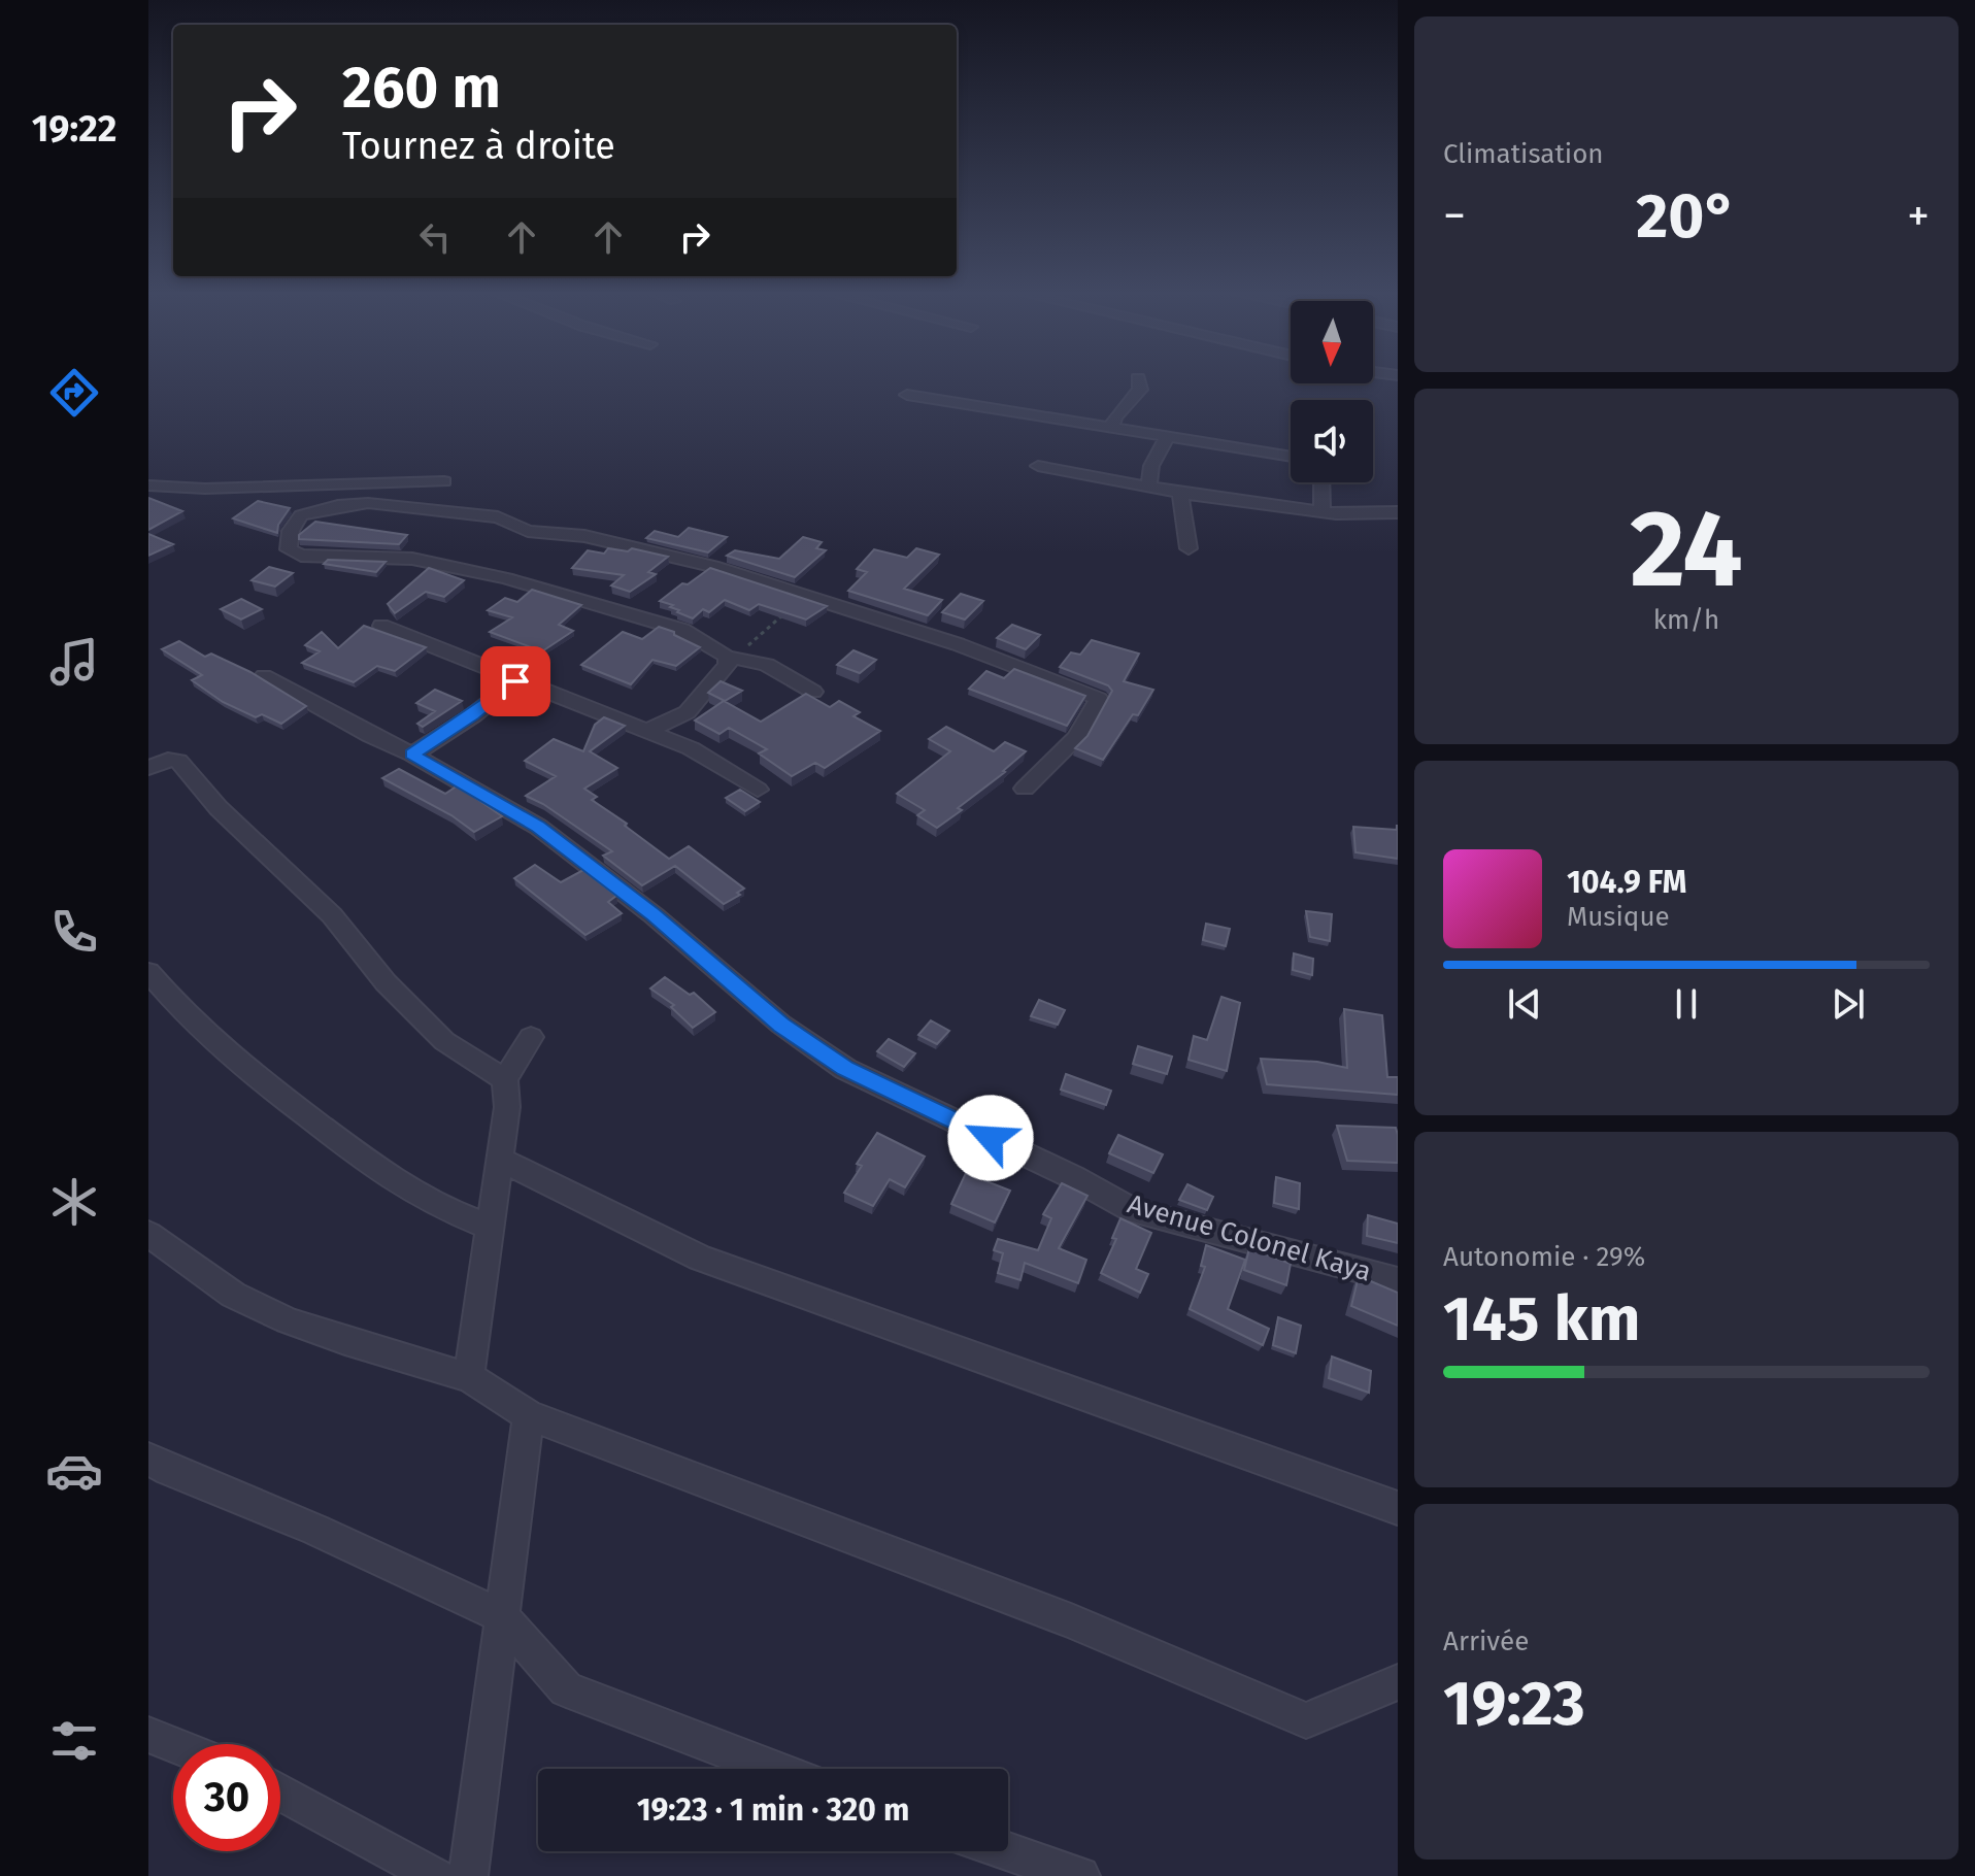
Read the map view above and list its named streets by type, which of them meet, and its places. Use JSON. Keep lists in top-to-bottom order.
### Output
{
  "streets": {
    "street": ["Avenue Colonel Kaya"]
  },
  "north": "bottom",
  "page": {
    "tabs": "19:22",
    "tile": [
      "Climatisation",
      ["24", "km/h"],
      ["Autonomie · 29%", "145 km"],
      ["Arrivée", "19:23"]
    ],
    "turn": ["260 m", "Tournez à droite"],
    "heat": ["−", "20°", "+"],
    "song": ["104.9 FM", "Musique"],
    "limit": "30",
    "trip": "19:23 · 1 min · 320 m"
  }
}
